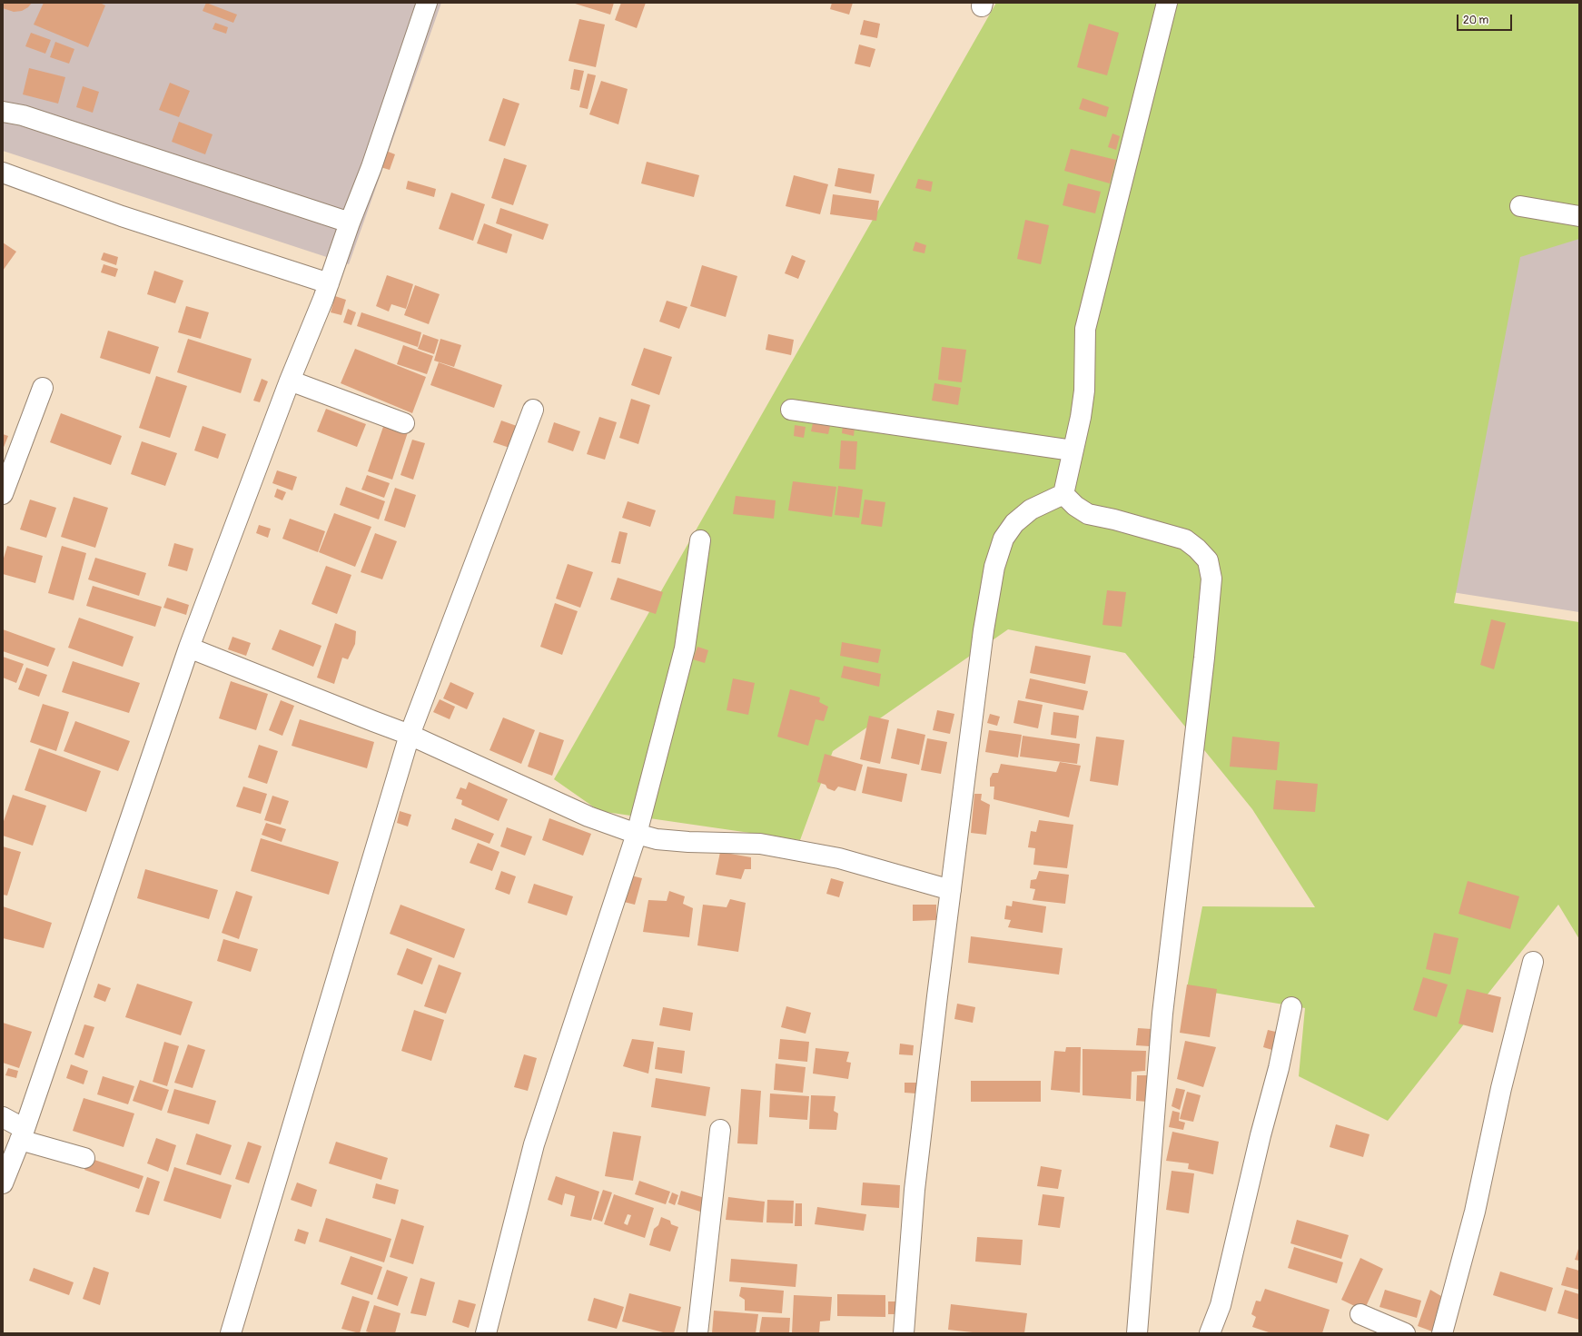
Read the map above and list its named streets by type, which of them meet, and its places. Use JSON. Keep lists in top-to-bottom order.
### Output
{
  "scale_bar": "20 m"
}
